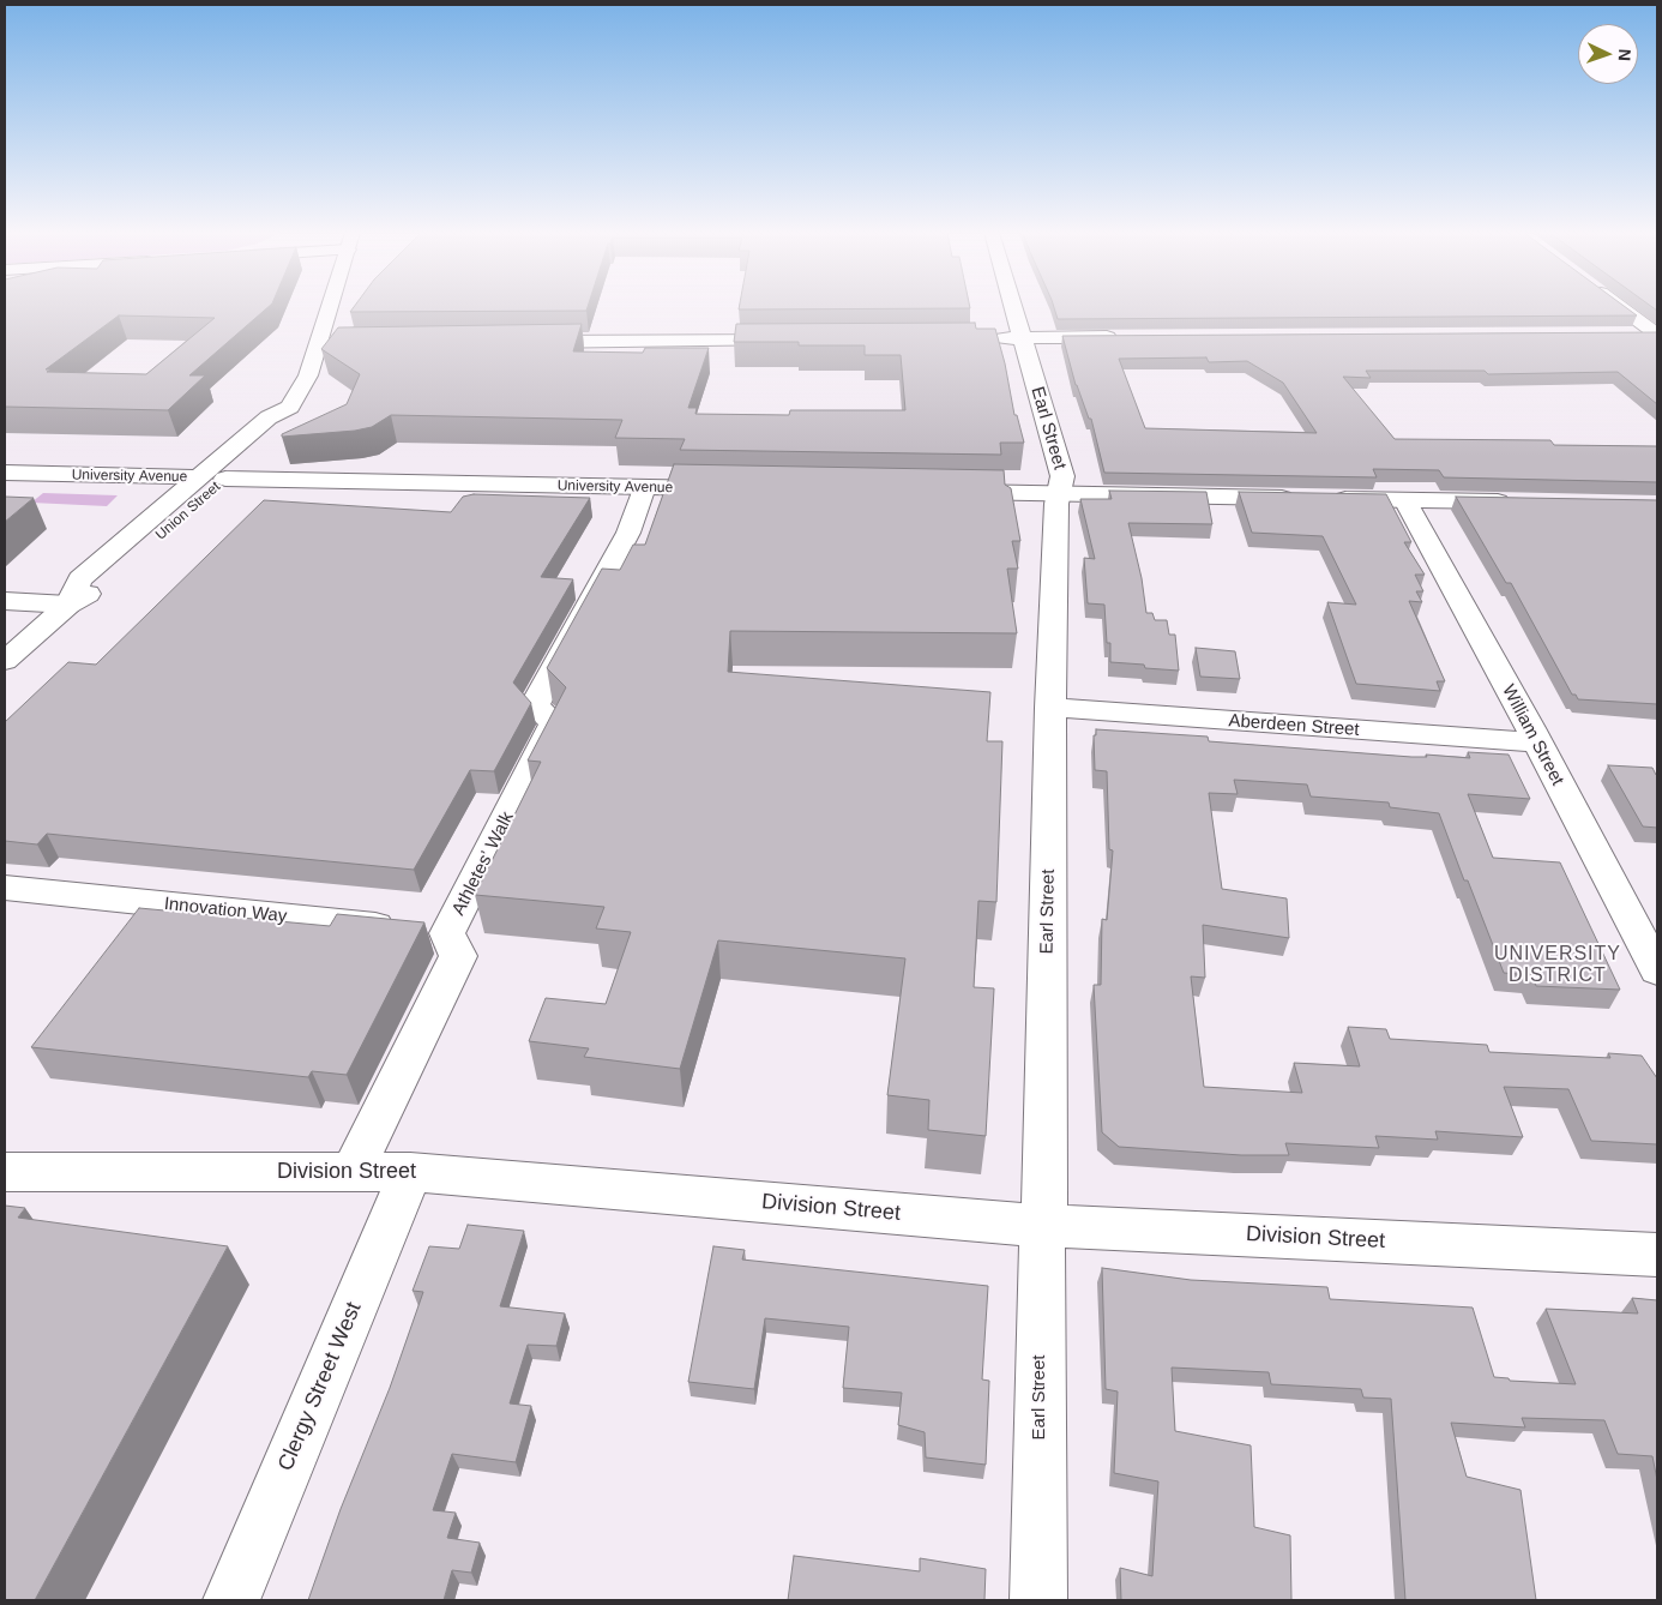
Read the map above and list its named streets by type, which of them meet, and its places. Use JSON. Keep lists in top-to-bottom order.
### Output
{
  "streets": {
    "street": [
      "Earl Street",
      "University Avenue",
      "Union Street",
      "Aberdeen Street",
      "William Street",
      "Athletes’ Walk",
      "Innovation Way",
      "Division Street",
      "Clergy Street West"
    ]
  },
  "crossings": [
    ["Earl Street", "Aberdeen Street"],
    ["Earl Street", "Division Street"],
    ["University Avenue", "Union Street"],
    ["University Avenue", "Athletes’ Walk"],
    ["Aberdeen Street", "William Street"],
    ["Athletes’ Walk", "Innovation Way"],
    ["Athletes’ Walk", "Division Street"],
    ["Division Street", "Clergy Street West"]
  ],
  "districts": ["UNIVERSITY DISTRICT"],
  "north": "right"
}
